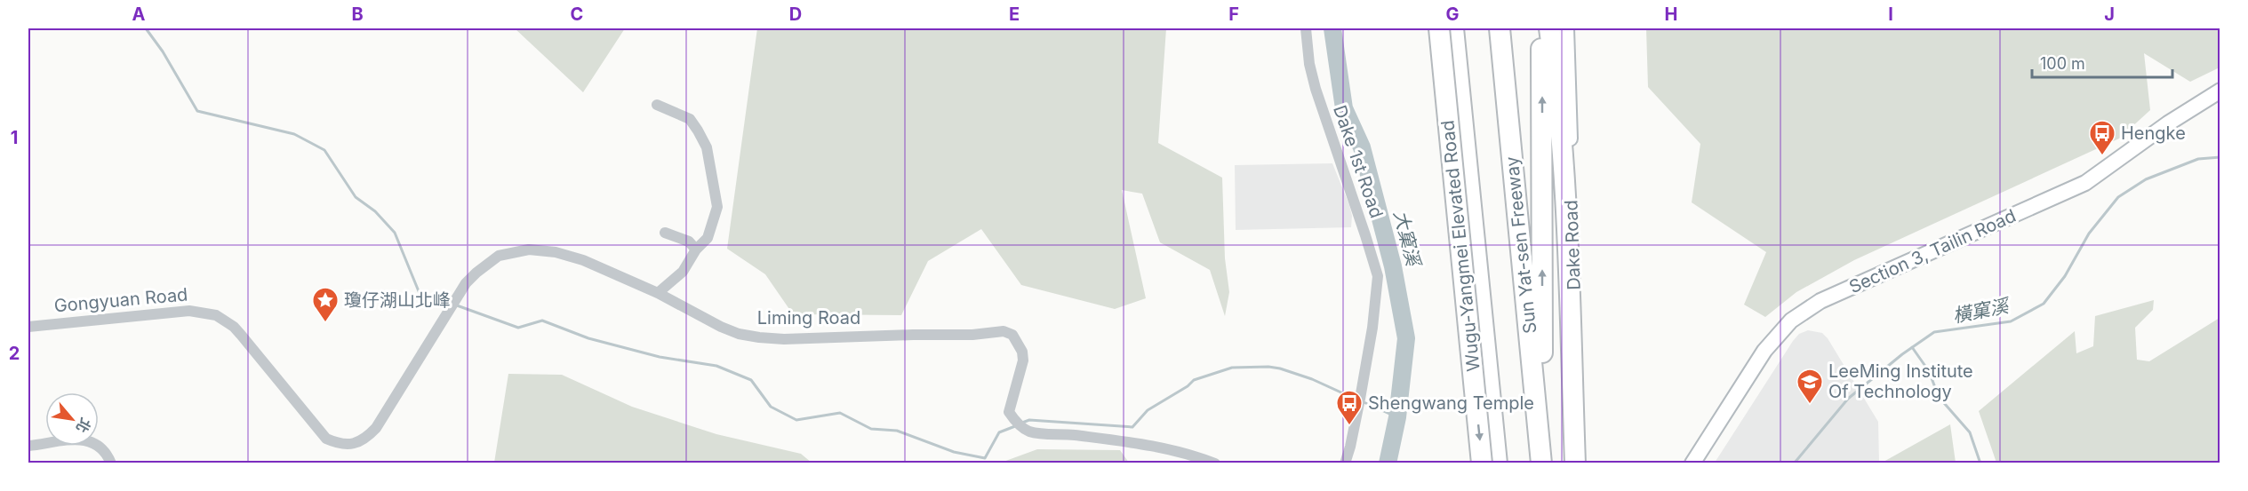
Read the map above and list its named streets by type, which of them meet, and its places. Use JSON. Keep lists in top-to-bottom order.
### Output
{
  "streets": {
    "highway": ["Sun Yat-sen Freeway", "Wugu-Yangmei Elevated Road"],
    "main road": ["Dake Road", "Section 3, Tailin Road"],
    "street": ["Dake 1st Road", "Gongyuan Road", "Liming Road"]
  },
  "crossings": [
    ["Gongyuan Road", "Liming Road"]
  ],
  "water": ["大窠溪", "橫窠溪"],
  "places": {
    "bus stop": ["Hengke", "Shengwang Temple"],
    "place": ["瓊仔湖山北峰"],
    "school or university": ["LeeMing Institute Of Technology"]
  },
  "scale_bar": "100 m",
  "north": "bottom right",
  "grid": {
    "columns": [
      "A",
      "B",
      "C",
      "D",
      "E",
      "F",
      "G",
      "H",
      "I",
      "J"
    ],
    "rows": ["1", "2"]
  }
}
